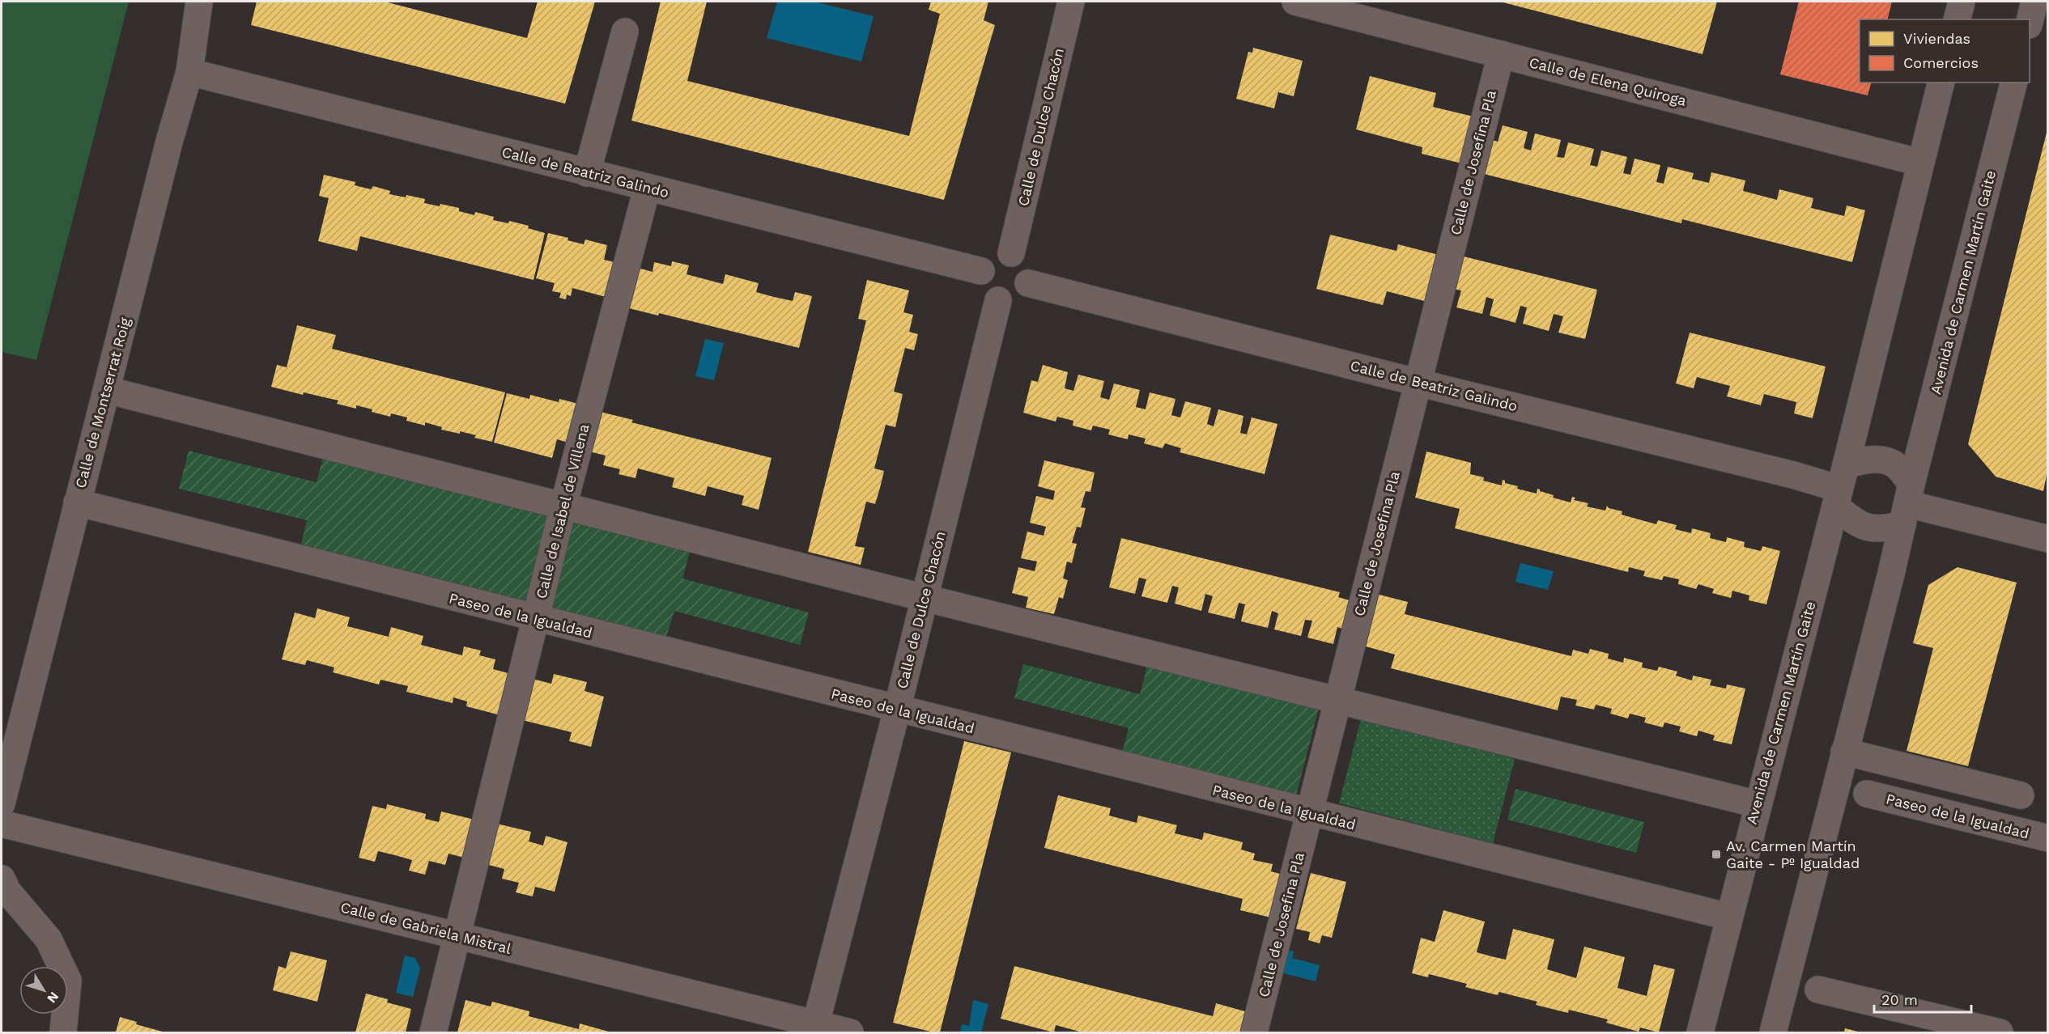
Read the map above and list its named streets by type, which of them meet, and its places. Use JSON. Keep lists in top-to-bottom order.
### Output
{
  "streets": {
    "street": [
      "Calle de Elena Quiroga",
      "Calle de Dulce Chacón",
      "Calle de Josefina Pla",
      "Calle de Beatriz Galindo",
      "Avenida de Carmen Martín Gaite",
      "Calle de Montserrat Roig",
      "Calle de Isabel de Villena",
      "Paseo de la Igualdad",
      "Calle de Gabriela Mistral"
    ]
  },
  "crossings": [
    ["Calle de Elena Quiroga", "Calle de Josefina Pla"],
    ["Calle de Elena Quiroga", "Avenida de Carmen Martín Gaite"],
    ["Calle de Dulce Chacón", "Calle de Beatriz Galindo"],
    ["Calle de Dulce Chacón", "Paseo de la Igualdad"],
    ["Calle de Dulce Chacón", "Calle de Gabriela Mistral"],
    ["Calle de Josefina Pla", "Calle de Beatriz Galindo"],
    ["Calle de Josefina Pla", "Paseo de la Igualdad"],
    ["Calle de Beatriz Galindo", "Avenida de Carmen Martín Gaite"],
    ["Calle de Beatriz Galindo", "Calle de Montserrat Roig"],
    ["Calle de Beatriz Galindo", "Calle de Isabel de Villena"],
    ["Avenida de Carmen Martín Gaite", "Paseo de la Igualdad"],
    ["Calle de Montserrat Roig", "Paseo de la Igualdad"],
    ["Calle de Isabel de Villena", "Paseo de la Igualdad"],
    ["Calle de Isabel de Villena", "Calle de Gabriela Mistral"]
  ],
  "places": {
    "transit": ["Av. Carmen Martín Gaite - Pº Igualdad"]
  },
  "legend": ["Viviendas", "Comercios"],
  "scale_bar": "20 m",
  "north": "bottom right"
}
